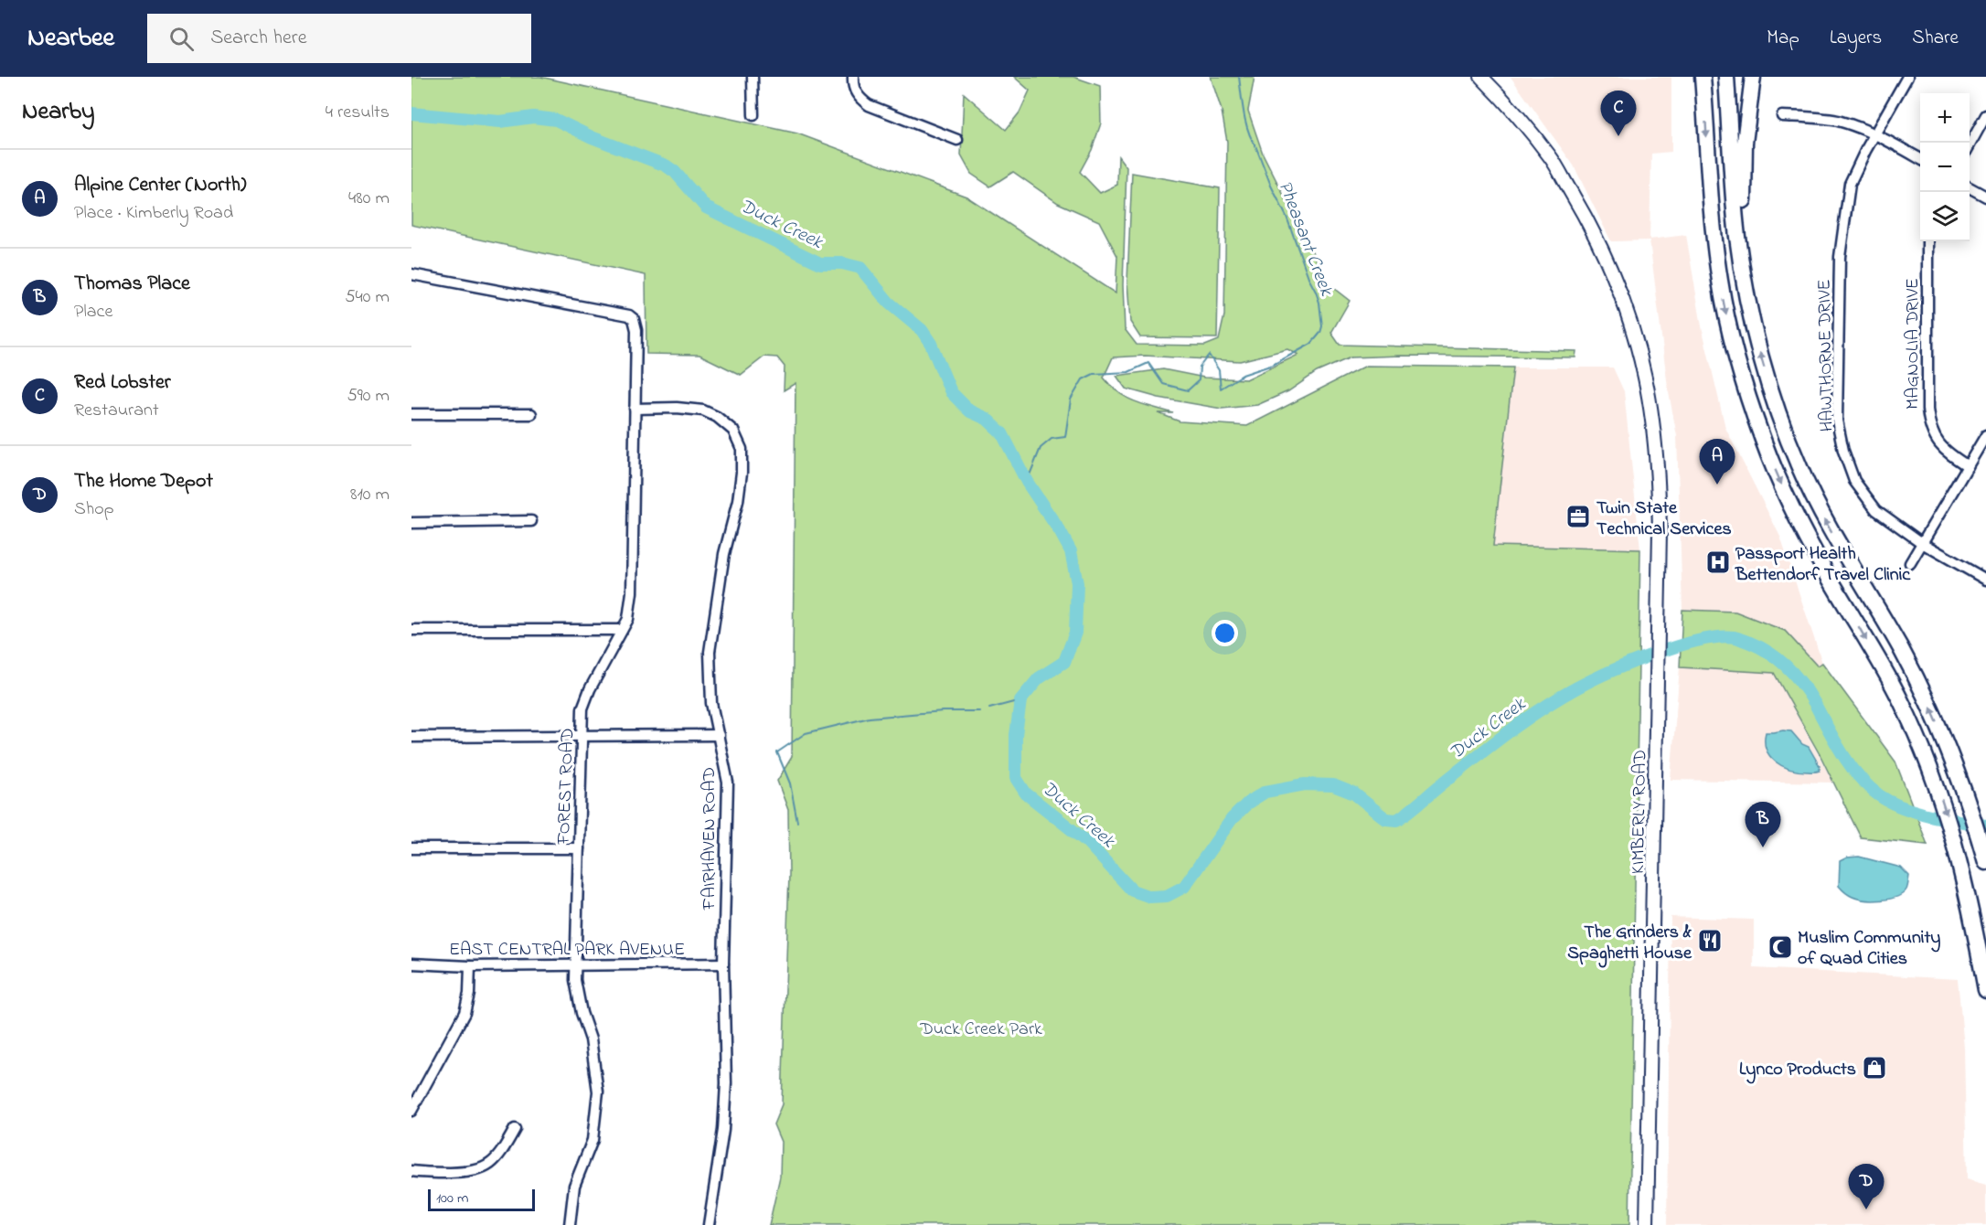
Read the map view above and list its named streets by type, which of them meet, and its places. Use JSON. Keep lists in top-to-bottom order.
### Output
{
  "streets": {
    "main road": ["KIMBERLY ROAD"],
    "street": [
      "MAGNOLIA DRIVE",
      "HAWTHORNE DRIVE",
      "FOREST ROAD",
      "FAIRHAVEN ROAD",
      "EAST CENTRAL PARK AVENUE"
    ]
  },
  "crossings": [
    ["FOREST ROAD", "FAIRHAVEN ROAD"],
    ["FOREST ROAD", "EAST CENTRAL PARK AVENUE"],
    ["FAIRHAVEN ROAD", "EAST CENTRAL PARK AVENUE"]
  ],
  "water": ["Duck Creek", "Pheasant Creek"],
  "parks": ["Duck Creek Park"],
  "places": {
    "office": ["Twin State Technical Services"],
    "hospital": ["Passport Health Bettendorf Travel Clinic"],
    "restaurant": ["The Grinders & Spaghetti House"],
    "mosque": ["Muslim Community of Quad Cities"],
    "shop": ["Lynco Products"]
  },
  "scale_bar": "100 m",
  "page": {
    "header": "Nearbee",
    "search": "Search here",
    "nav": ["Map", "Layers", "Share"],
    "heading": ["Nearby", "4 results"],
    "pins": [
      "C",
      "A",
      "B",
      "D"
    ],
    "map_buttons": ["+", "−"],
    "list": [
      {
        "mark": "A",
        "name": "Alpine Center (North)",
        "note": "Place · Kimberly Road",
        "value": "480 m"
      },
      {
        "mark": "B",
        "name": "Thomas Place",
        "note": "Place",
        "value": "540 m"
      },
      {
        "mark": "C",
        "name": "Red Lobster",
        "note": "Restaurant",
        "value": "590 m"
      },
      {
        "mark": "D",
        "name": "The Home Depot",
        "note": "Shop",
        "value": "810 m"
      }
    ],
    "scale": "100 m"
  }
}
